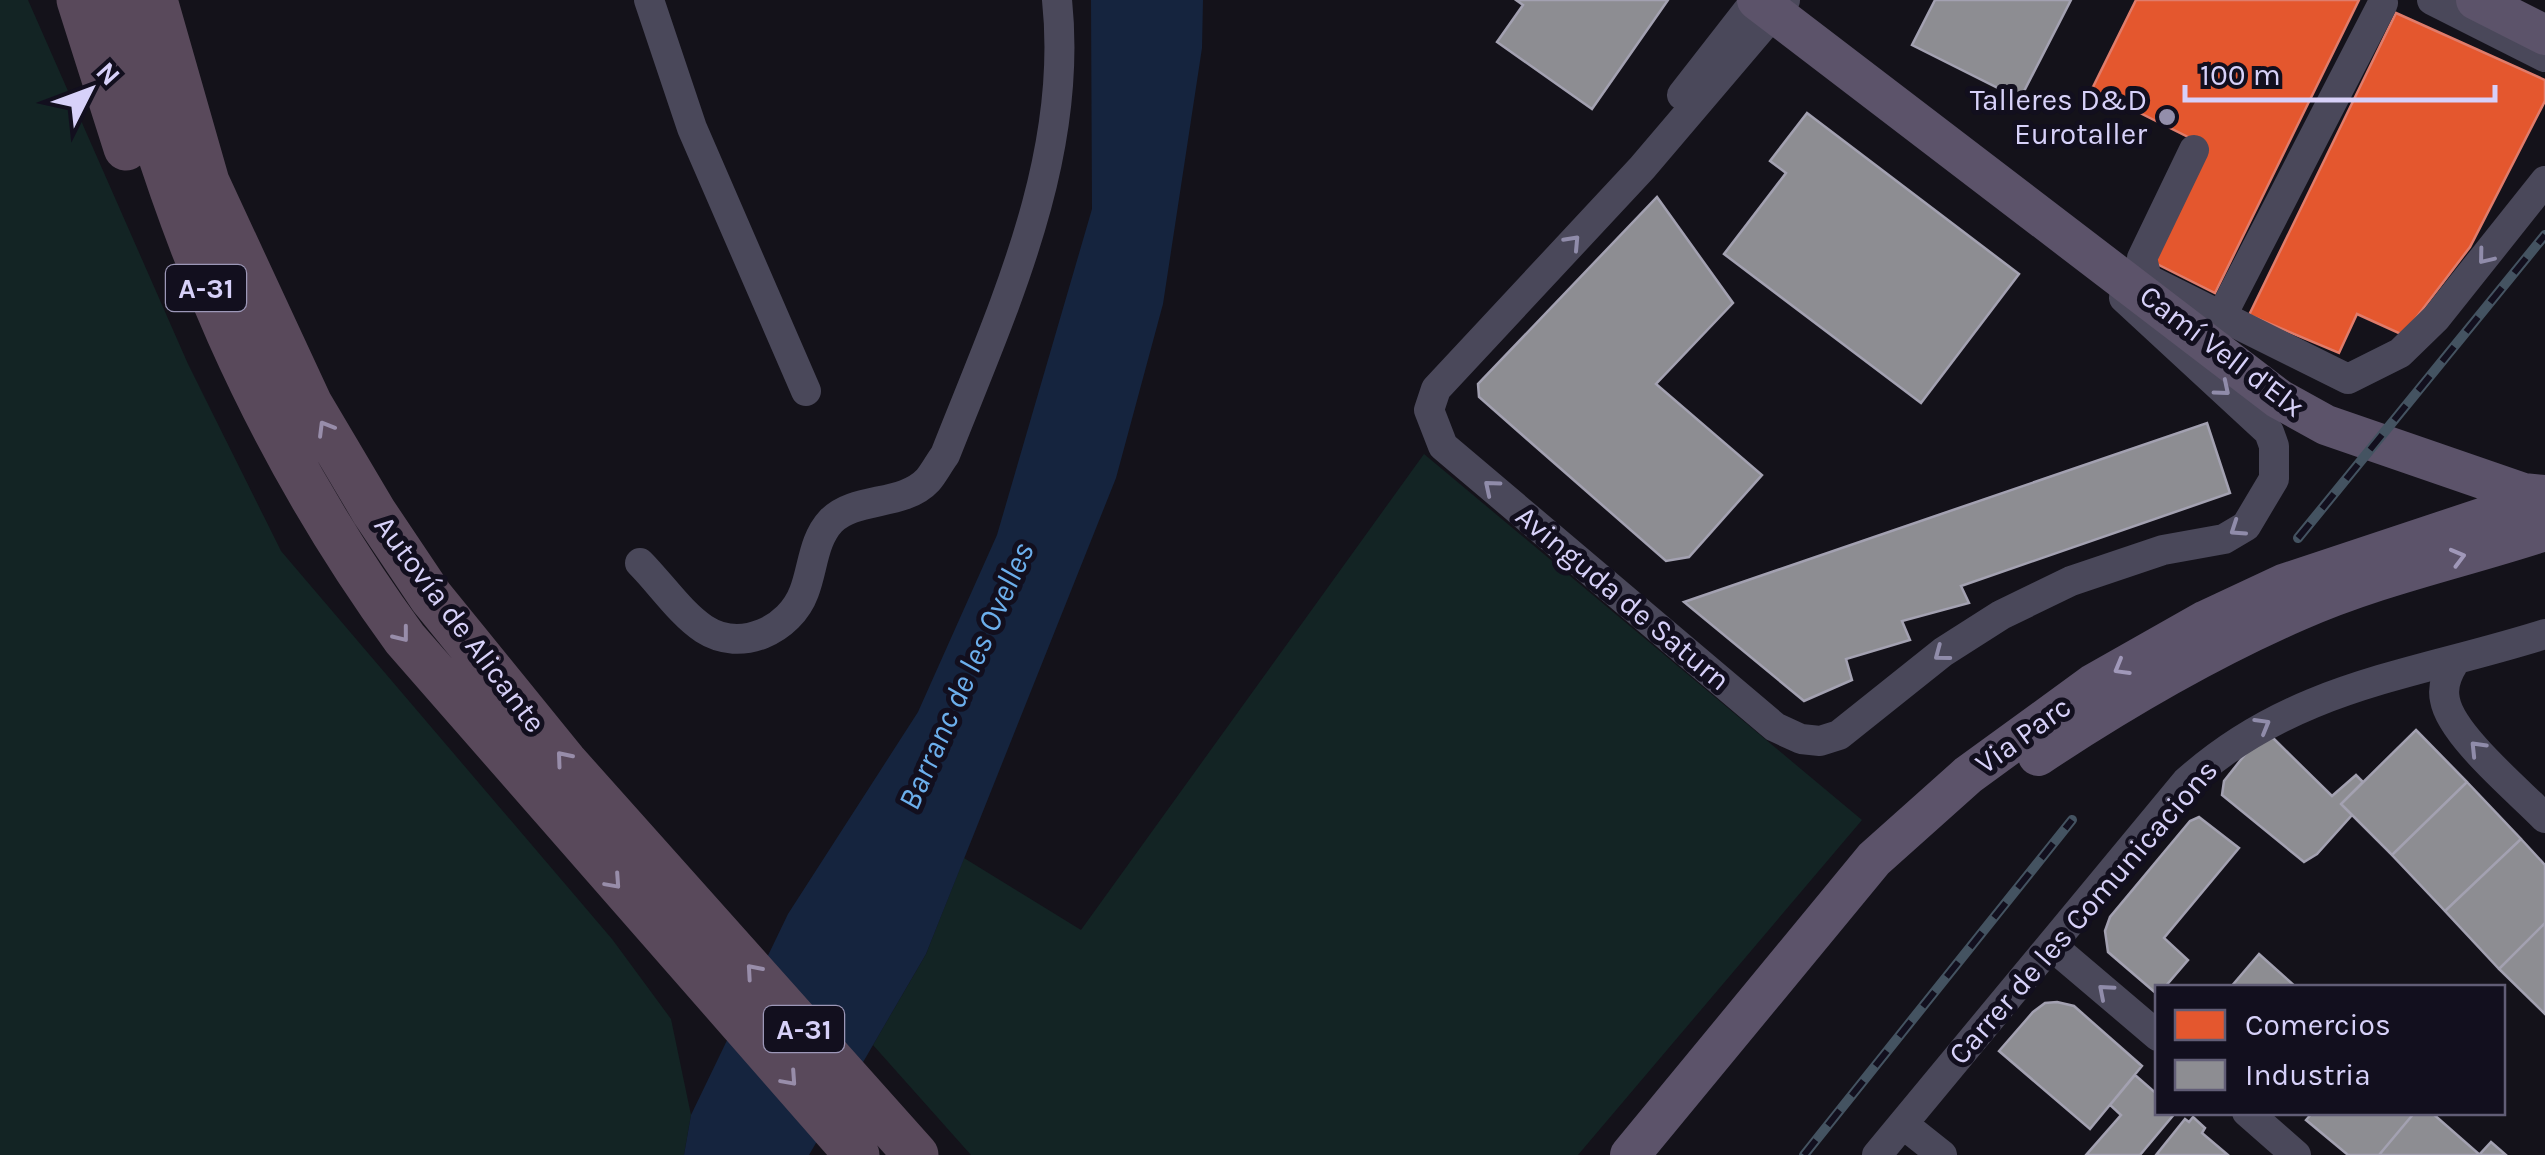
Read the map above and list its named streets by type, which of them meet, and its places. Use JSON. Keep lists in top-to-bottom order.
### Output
{
  "streets": {
    "highway": ["A-31", "Autovía de Alicante"],
    "main road": ["Camí Vell d'Elx", "Via Parc"],
    "street": ["Avinguda de Saturn", "Carrer de les Comunicacions"]
  },
  "crossings": [
    ["Camí Vell d'Elx", "Avinguda de Saturn"],
    ["Camí Vell d'Elx", "Via Parc"]
  ],
  "one_way": ["Carrer de les Comunicacions"],
  "water": ["Barranc de les Ovelles"],
  "places": ["Talleres D&D Eurotaller"],
  "legend": ["Comercios", "Industria"],
  "scale_bar": "100 m",
  "north": "top right"
}
